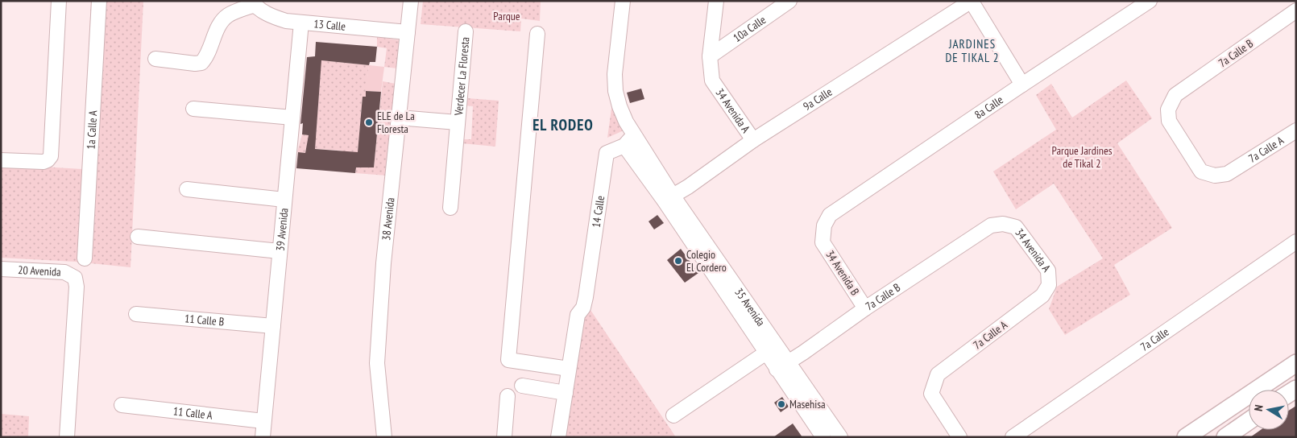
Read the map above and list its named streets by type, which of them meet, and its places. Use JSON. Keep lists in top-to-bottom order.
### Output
{
  "streets": {
    "street": [
      "13 Calle",
      "10a Calle",
      "7a Calle B",
      "Verdecer La Floresta",
      "9a Calle",
      "8a Calle",
      "34 Avenida A",
      "1a Calle A",
      "7a Calle A",
      "14 Calle",
      "38 Avenida",
      "39 Avenida",
      "20 Avenida",
      "34 Avenida B",
      "35 Avenida",
      "11 Calle B",
      "7a Calle",
      "11 Calle A"
    ]
  },
  "crossings": [
    ["13 Calle", "38 Avenida"],
    ["13 Calle", "39 Avenida"],
    ["10a Calle", "34 Avenida A"],
    ["7a Calle B", "34 Avenida A"],
    ["7a Calle B", "7a Calle A"],
    ["7a Calle B", "34 Avenida B"],
    ["7a Calle B", "35 Avenida"],
    ["Verdecer La Floresta", "38 Avenida"],
    ["9a Calle", "34 Avenida A"],
    ["9a Calle", "35 Avenida"],
    ["8a Calle", "34 Avenida B"],
    ["34 Avenida A", "7a Calle A"],
    ["14 Calle", "35 Avenida"],
    ["39 Avenida", "11 Calle B"],
    ["39 Avenida", "11 Calle A"]
  ],
  "districts": ["JARDINES DE TIKAL 2", "EL RODEO"],
  "parks": ["Parque", "Parque Jardines de Tikal 2"],
  "places": ["ELE de La Floresta", "Colegio El Cordero", "Masehisa"],
  "north": "left"
}
